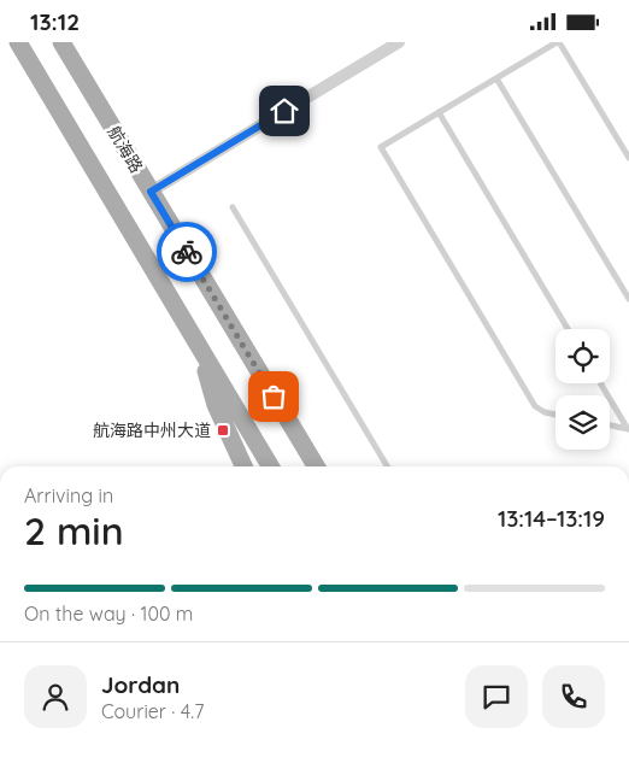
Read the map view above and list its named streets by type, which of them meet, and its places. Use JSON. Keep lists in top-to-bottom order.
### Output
{
  "streets": {
    "main road": ["航海路"]
  },
  "places": {
    "transit": ["航海路中州大道"]
  },
  "page": {
    "status": "13:12",
    "heading": ["2 min", "Arriving in", "13:14–13:19"],
    "panel": ["Jordan", "Courier · 4.7"],
    "bar": "On the way · 100 m"
  }
}
